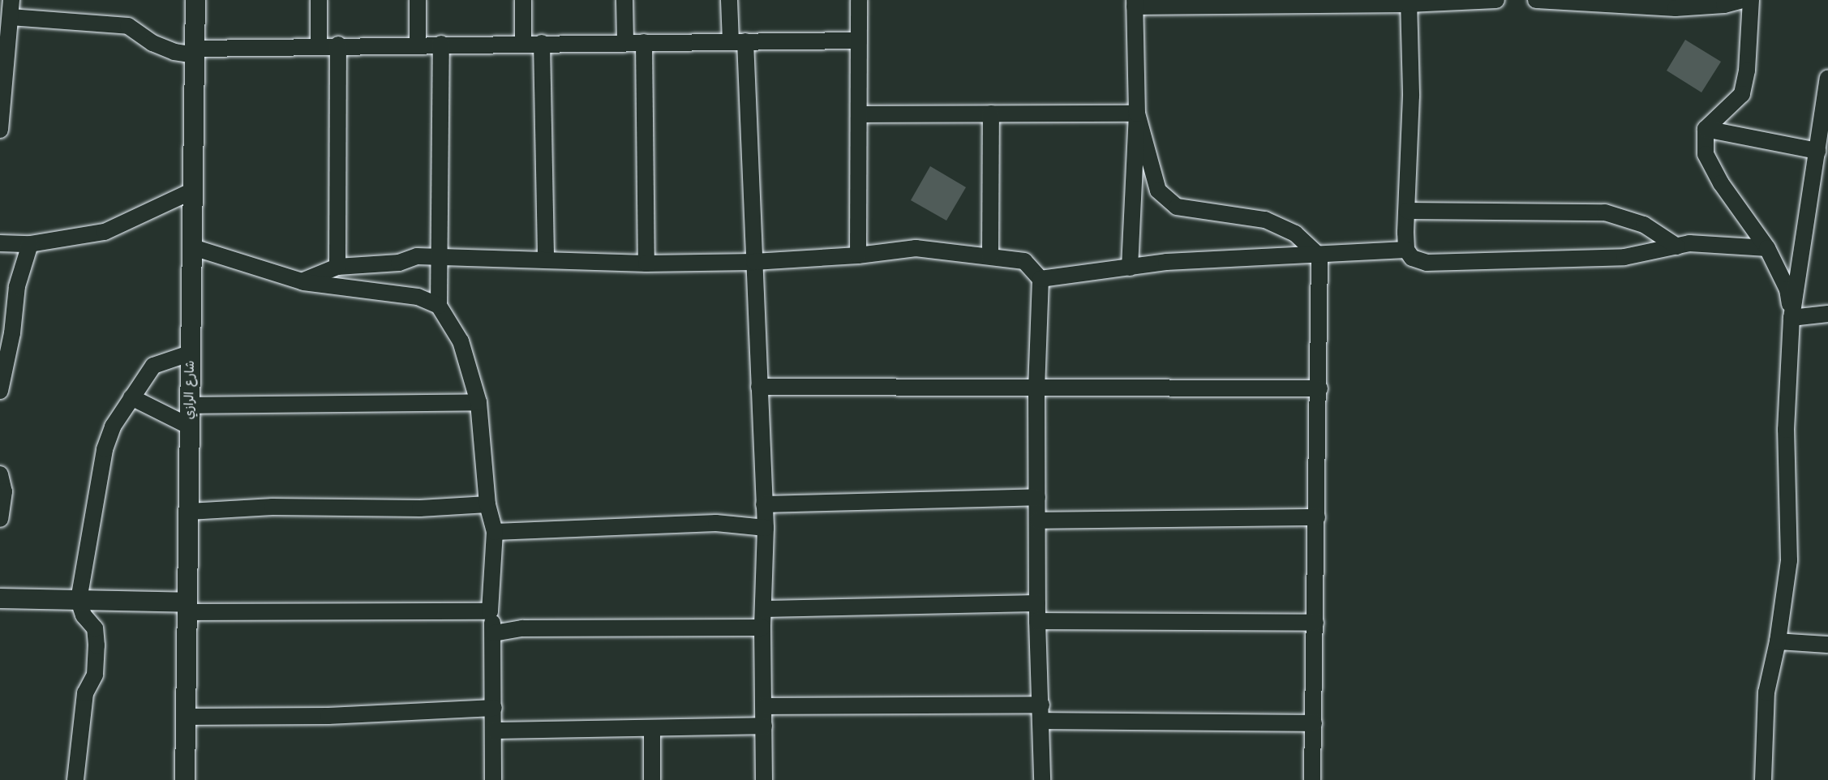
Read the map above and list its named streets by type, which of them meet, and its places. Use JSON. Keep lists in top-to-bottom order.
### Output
{
  "streets": {
    "street": ["شارع الرازي"]
  }
}
